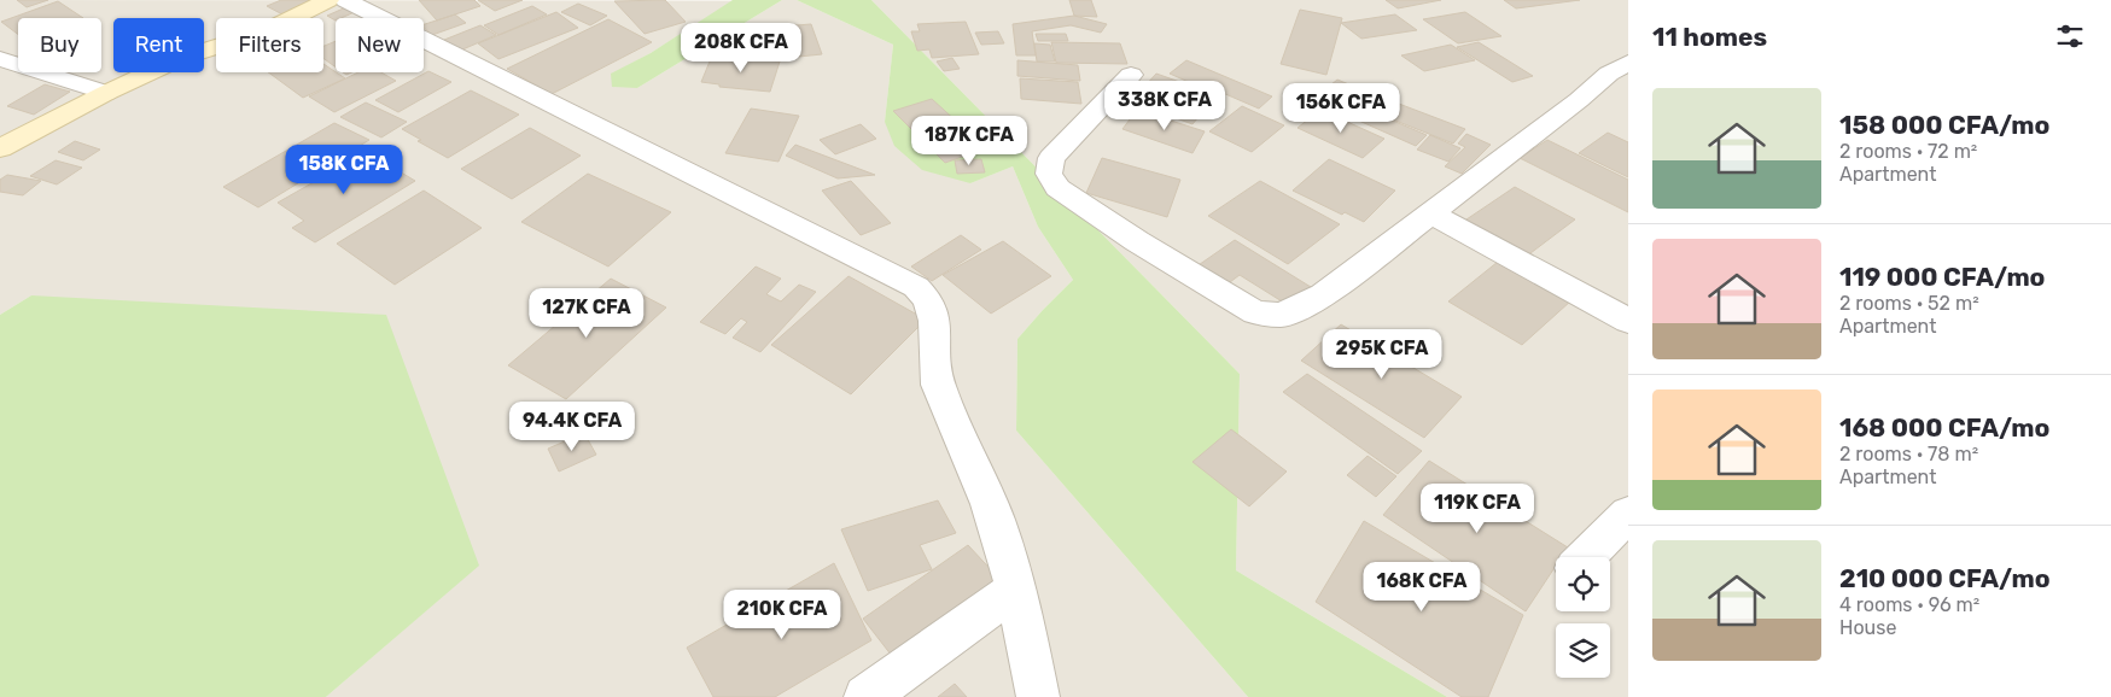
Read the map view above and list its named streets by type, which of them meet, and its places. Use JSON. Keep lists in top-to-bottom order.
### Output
{
  "page": {
    "heading": "11 homes",
    "chip": [
      "Buy",
      "Rent",
      "Filters",
      "New"
    ],
    "price": [
      "208K CFA",
      "338K CFA",
      "156K CFA",
      "187K CFA",
      "158K CFA",
      "127K CFA",
      "295K CFA",
      "94.4K CFA",
      "119K CFA",
      "168K CFA",
      "210K CFA"
    ],
    "list": [
      {
        "name": "158 000 CFA/mo",
        "note": "2 rooms · 72 m² · Apartment"
      },
      {
        "name": "119 000 CFA/mo",
        "note": "2 rooms · 52 m² · Apartment"
      },
      {
        "name": "168 000 CFA/mo",
        "note": "2 rooms · 78 m² · Apartment"
      },
      {
        "name": "210 000 CFA/mo",
        "note": "4 rooms · 96 m² · House"
      }
    ]
  }
}
